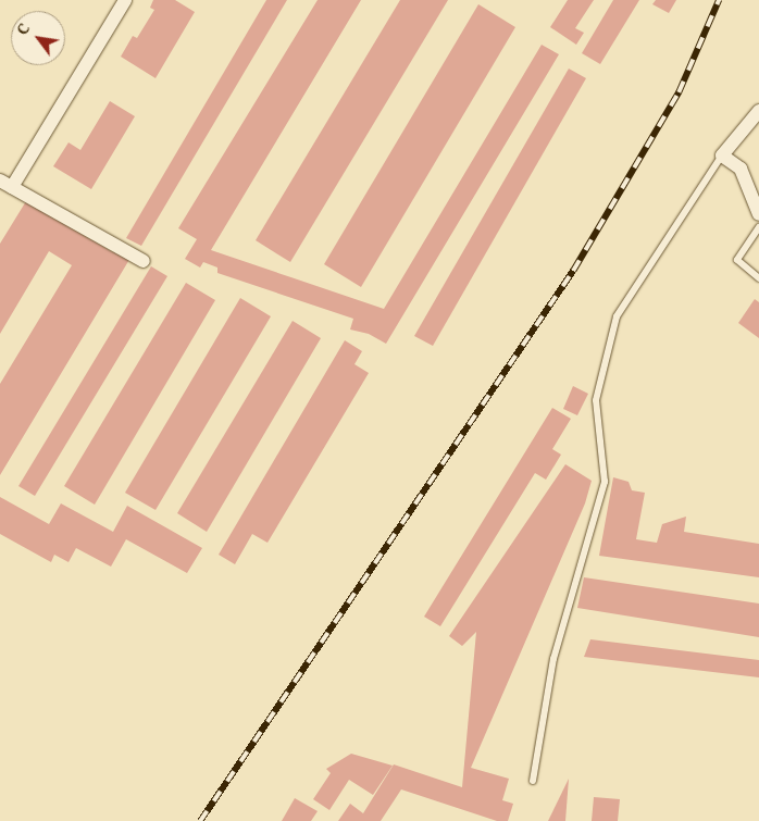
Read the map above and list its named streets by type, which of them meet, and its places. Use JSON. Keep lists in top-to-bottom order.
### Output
{
  "north": "top left"
}
